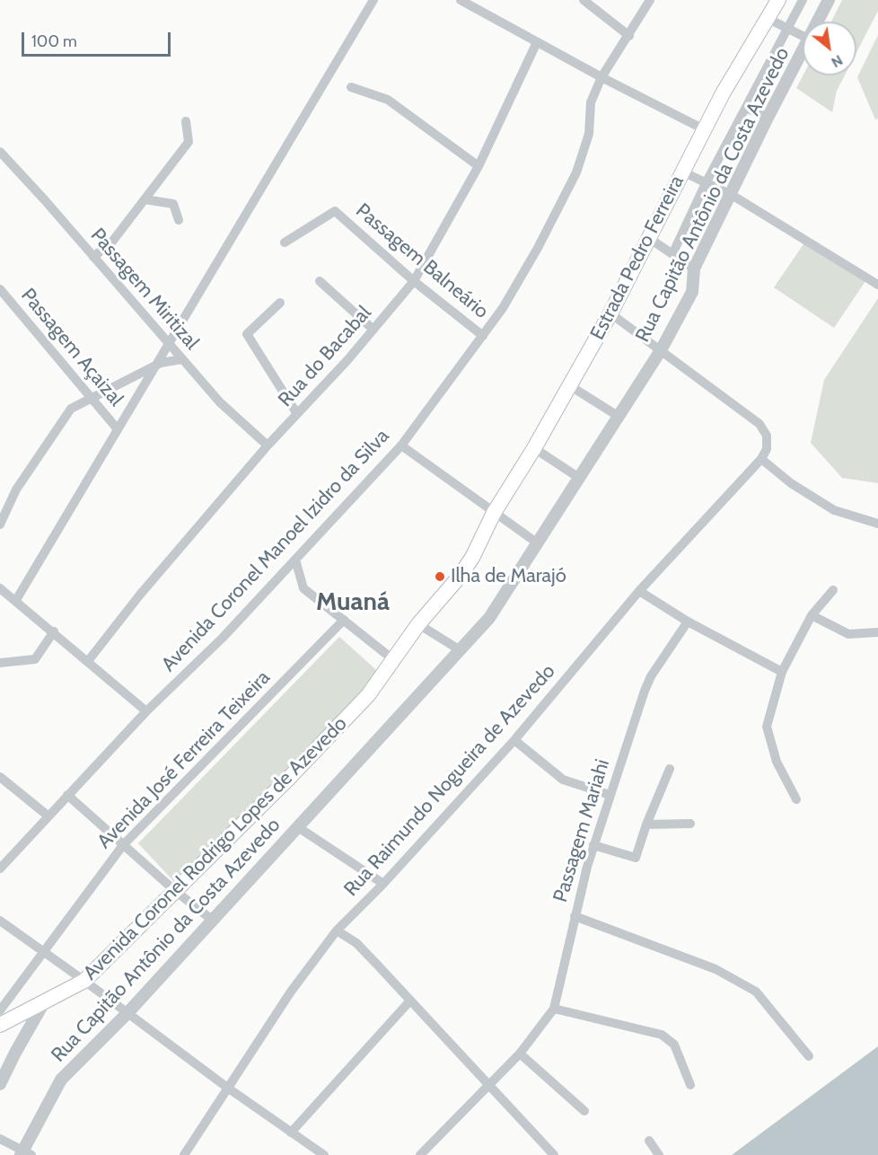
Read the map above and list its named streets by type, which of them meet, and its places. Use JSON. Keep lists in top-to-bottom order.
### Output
{
  "streets": {
    "main road": ["Estrada Pedro Ferreira", "Avenida Coronel Rodrigo Lopes de Azevedo"],
    "street": [
      "Rua Capitão Antônio da Costa Azevedo",
      "Passagem Balneário",
      "Passagem Miritizal",
      "Passagem Açaizal",
      "Rua do Bacabal",
      "Avenida Coronel Manoel Izidro da Silva",
      "Avenida José Ferreira Teixeira",
      "Rua Raimundo Nogueira de Azevedo",
      "Passagem Mariahi"
    ]
  },
  "crossings": [
    ["Rua Capitão Antônio da Costa Azevedo", "Rua Raimundo Nogueira de Azevedo"],
    ["Estrada Pedro Ferreira", "Avenida Coronel Rodrigo Lopes de Azevedo"],
    ["Passagem Balneário", "Rua do Bacabal"],
    ["Passagem Balneário", "Avenida Coronel Manoel Izidro da Silva"],
    ["Passagem Miritizal", "Rua do Bacabal"]
  ],
  "districts": ["Muaná"],
  "places": ["Ilha de Marajó"],
  "scale_bar": "100 m",
  "north": "bottom right"
}
